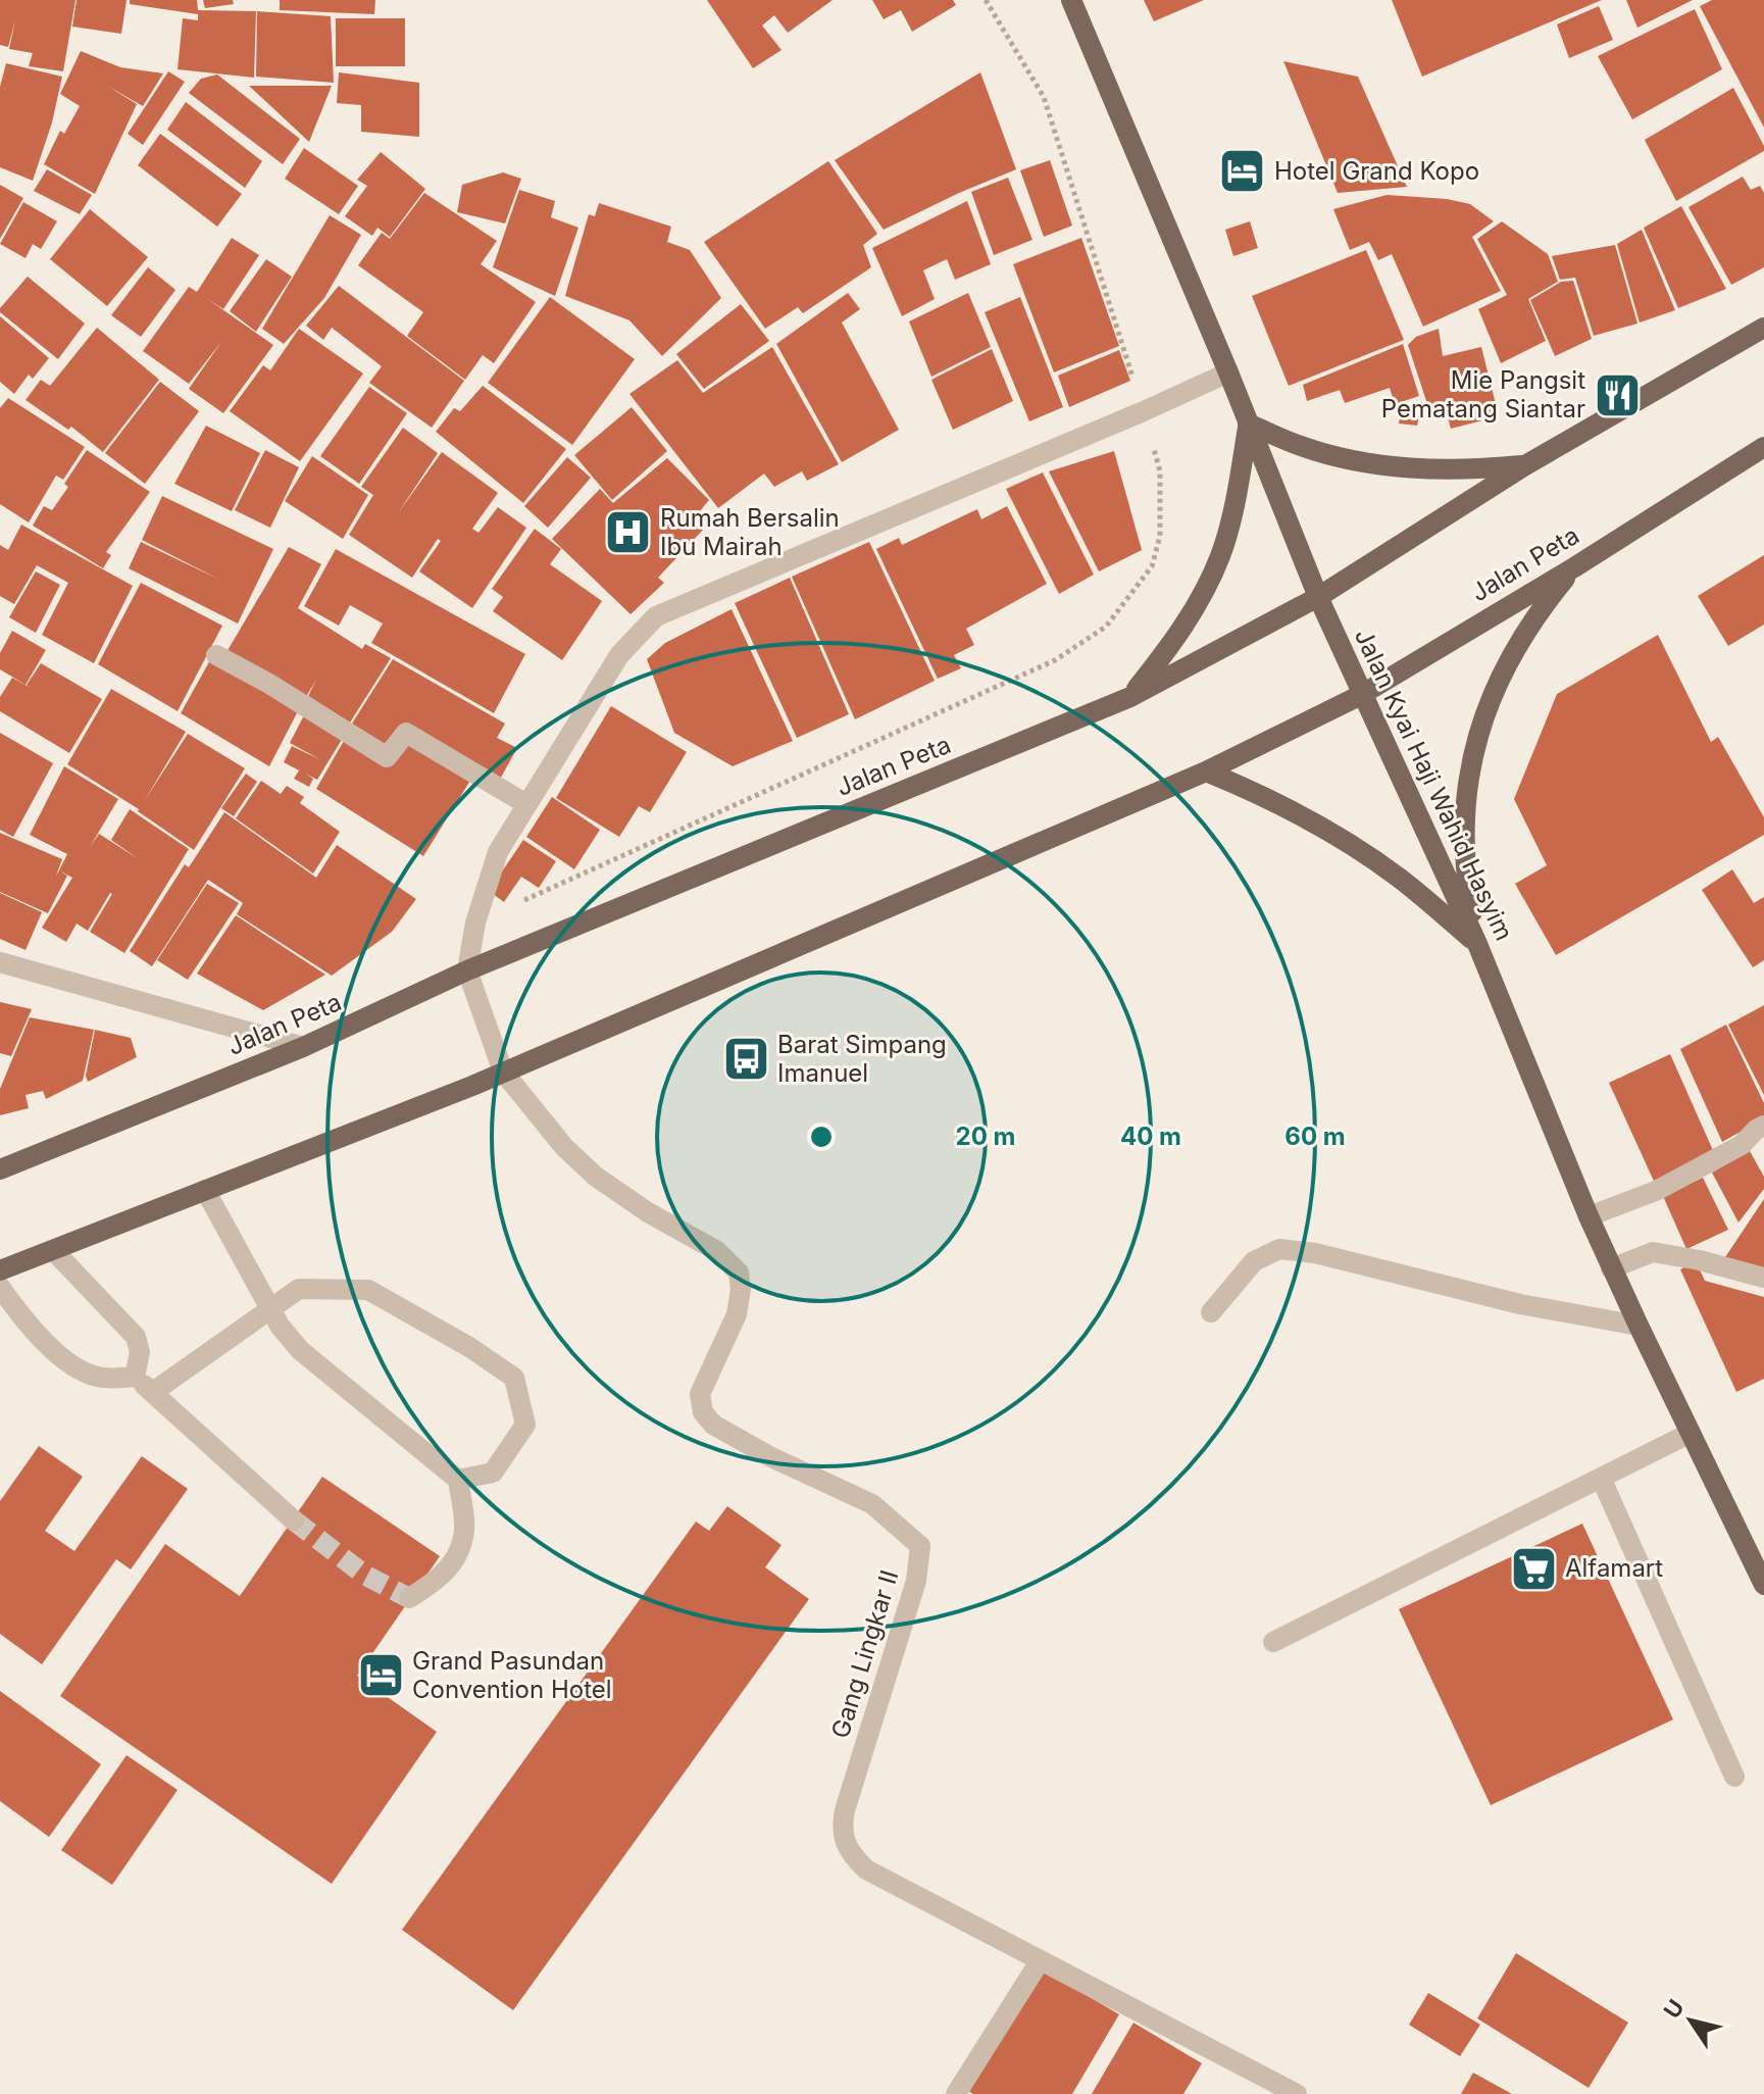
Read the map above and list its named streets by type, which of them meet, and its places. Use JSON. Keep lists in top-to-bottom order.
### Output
{
  "streets": {
    "main road": ["Jalan Peta", "Jalan Kyai Haji Wahid Hasyim"],
    "street": ["Gang Lingkar II"]
  },
  "crossings": [
    ["Jalan Peta", "Jalan Kyai Haji Wahid Hasyim"],
    ["Jalan Peta", "Gang Lingkar II"]
  ],
  "places": {
    "hotel": ["Hotel Grand Kopo", "Grand Pasundan Convention Hotel"],
    "restaurant": ["Mie Pangsit Pematang Siantar"],
    "hospital": ["Rumah Bersalin Ibu Mairah"],
    "bus stop": ["Barat Simpang Imanuel"],
    "supermarket": ["Alfamart"]
  },
  "north": "top left",
  "rings": ["20 m", "40 m", "60 m"]
}
